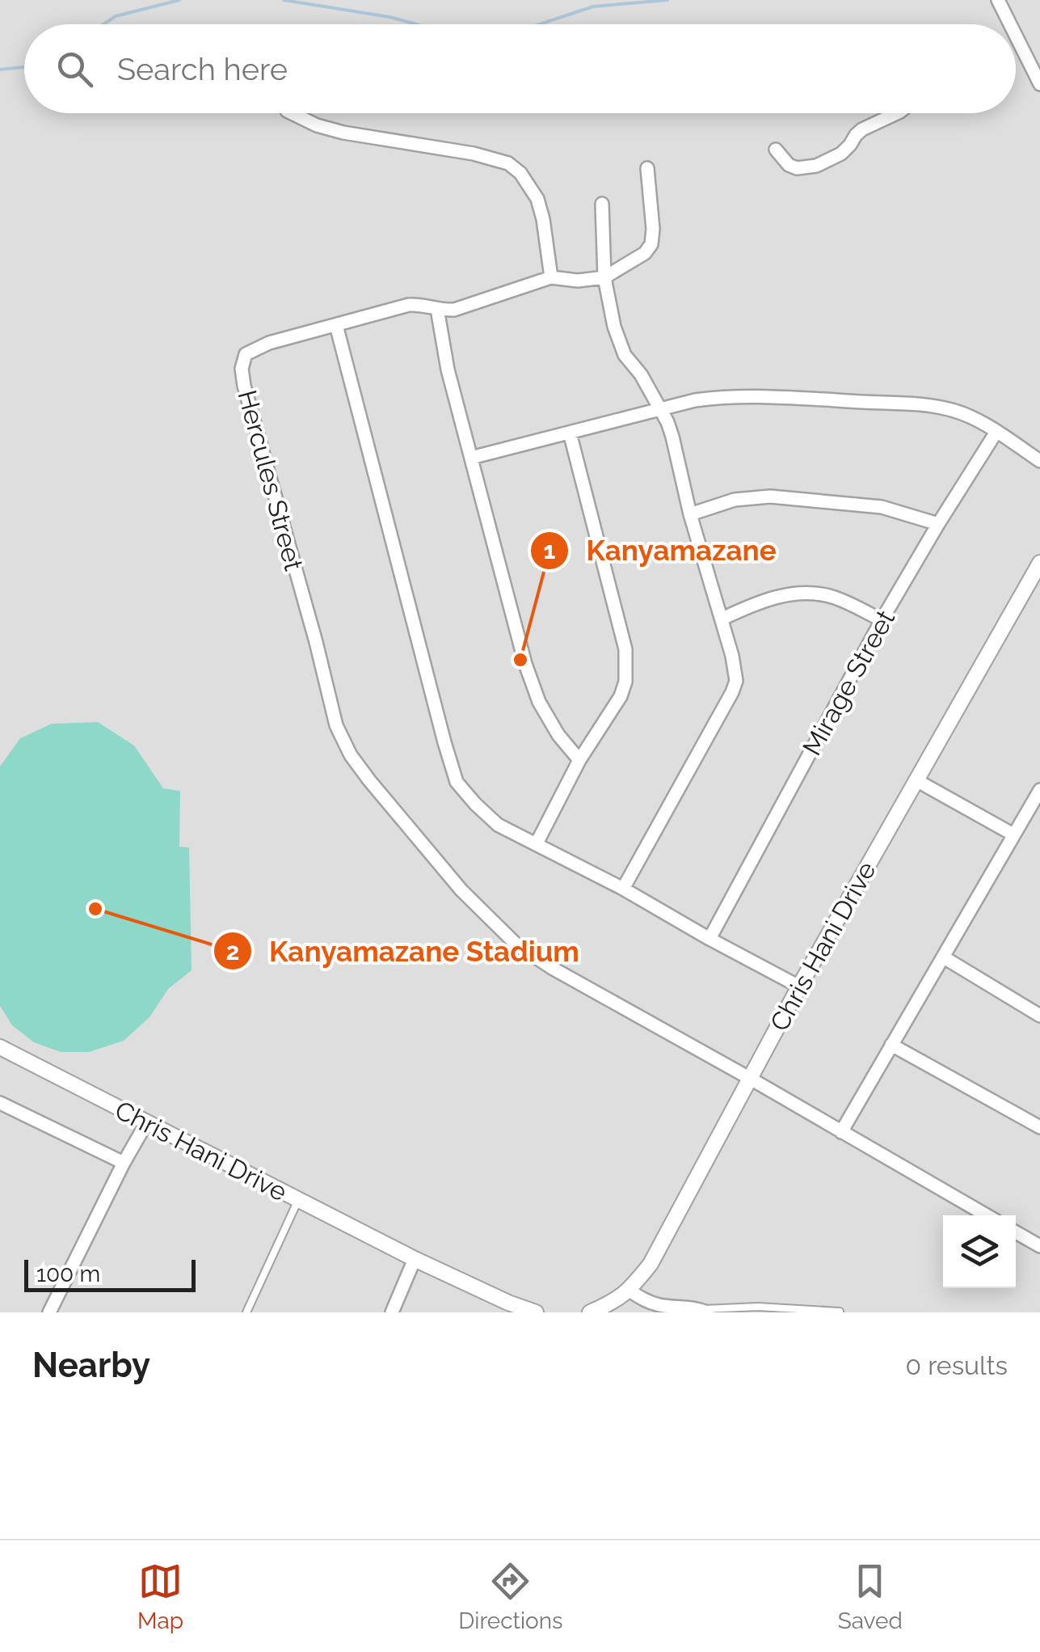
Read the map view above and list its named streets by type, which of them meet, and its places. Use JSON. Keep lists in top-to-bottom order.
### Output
{
  "streets": {
    "street": ["Hercules Street", "Mirage Street", "Chris Hani Drive"]
  },
  "crossings": [
    ["Hercules Street", "Chris Hani Drive"]
  ],
  "places": ["Kanyamazane", "Kanyamazane Stadium"],
  "scale_bar": "100 m",
  "page": {
    "search": "Search here",
    "scale": "100 m",
    "heading": ["Nearby", "0 results"],
    "nav": ["Map", "Directions", "Saved"]
  }
}
